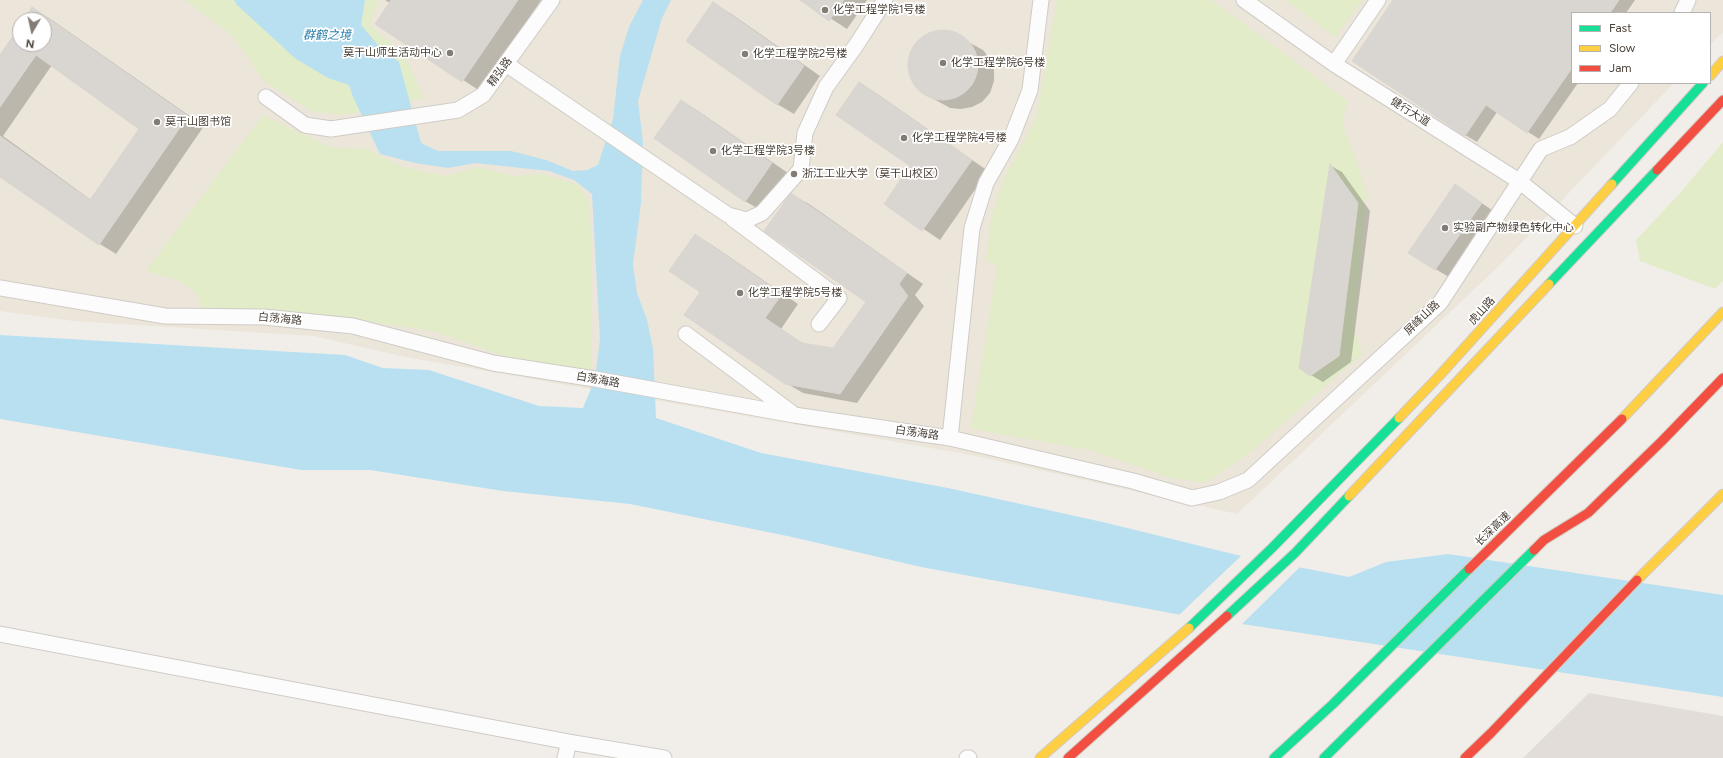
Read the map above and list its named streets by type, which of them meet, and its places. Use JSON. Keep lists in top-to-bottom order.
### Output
{
  "streets": {
    "main road": ["虎山路", "长深高速"],
    "street": [
      "精弘路",
      "健行大道",
      "屏峰山路",
      "白荡海路"
    ]
  },
  "crossings": [
    ["健行大道", "虎山路"],
    ["健行大道", "屏峰山路"],
    ["屏峰山路", "白荡海路"]
  ],
  "water": ["群鹤之境"],
  "places": [
    "化学工程学院1号楼",
    "莫干山师生活动中心",
    "化学工程学院2号楼",
    "化学工程学院6号楼",
    "莫干山图书馆",
    "化学工程学院4号楼",
    "化学工程学院3号楼",
    "浙江工业大学（莫干山校区）",
    "实验副产物绿色转化中心",
    "化学工程学院5号楼"
  ],
  "legend": ["Fast", "Slow", "Jam"],
  "north": "bottom"
}
